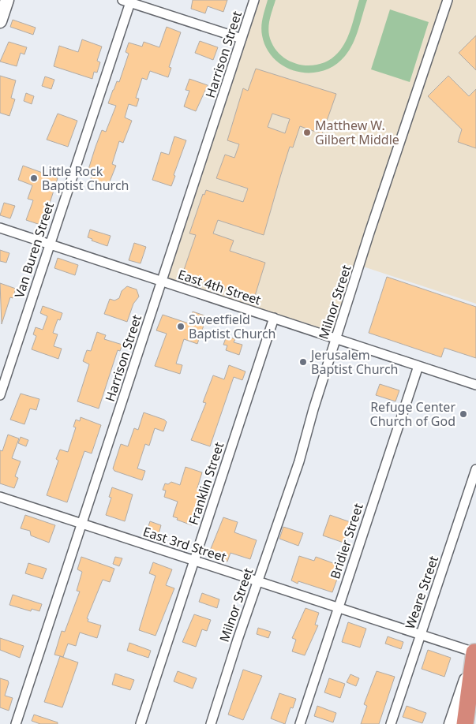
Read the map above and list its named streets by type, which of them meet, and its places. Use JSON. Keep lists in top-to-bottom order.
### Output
{
  "streets": {
    "street": [
      "Harrison Street",
      "Van Buren Street",
      "East 4th Street",
      "Milnor Street",
      "Franklin Street",
      "Bridier Street",
      "East 3rd Street",
      "Weare Street"
    ]
  },
  "crossings": [
    ["Harrison Street", "East 4th Street"],
    ["Harrison Street", "East 3rd Street"],
    ["Van Buren Street", "East 4th Street"],
    ["East 4th Street", "Milnor Street"],
    ["East 4th Street", "Franklin Street"],
    ["East 4th Street", "Bridier Street"],
    ["Milnor Street", "East 3rd Street"],
    ["Franklin Street", "East 3rd Street"],
    ["Bridier Street", "East 3rd Street"],
    ["East 3rd Street", "Weare Street"]
  ],
  "places": [
    "Matthew W. Gilbert Middle",
    "Little Rock Baptist Church",
    "Sweetfield Baptist Church",
    "Jerusalem Baptist Church",
    "Refuge Center Church of God"
  ]
}
